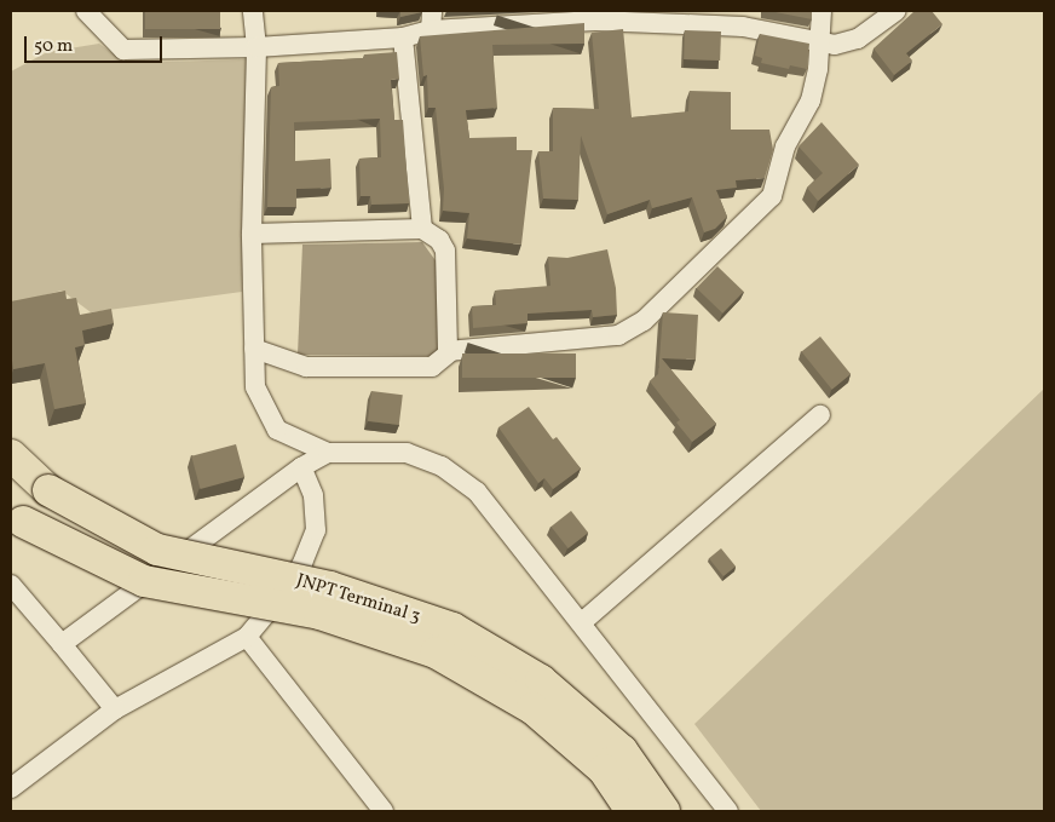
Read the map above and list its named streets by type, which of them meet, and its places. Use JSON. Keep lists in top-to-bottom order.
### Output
{
  "streets": {
    "main road": ["JNPT Terminal 3"]
  },
  "scale_bar": "50 m"
}
